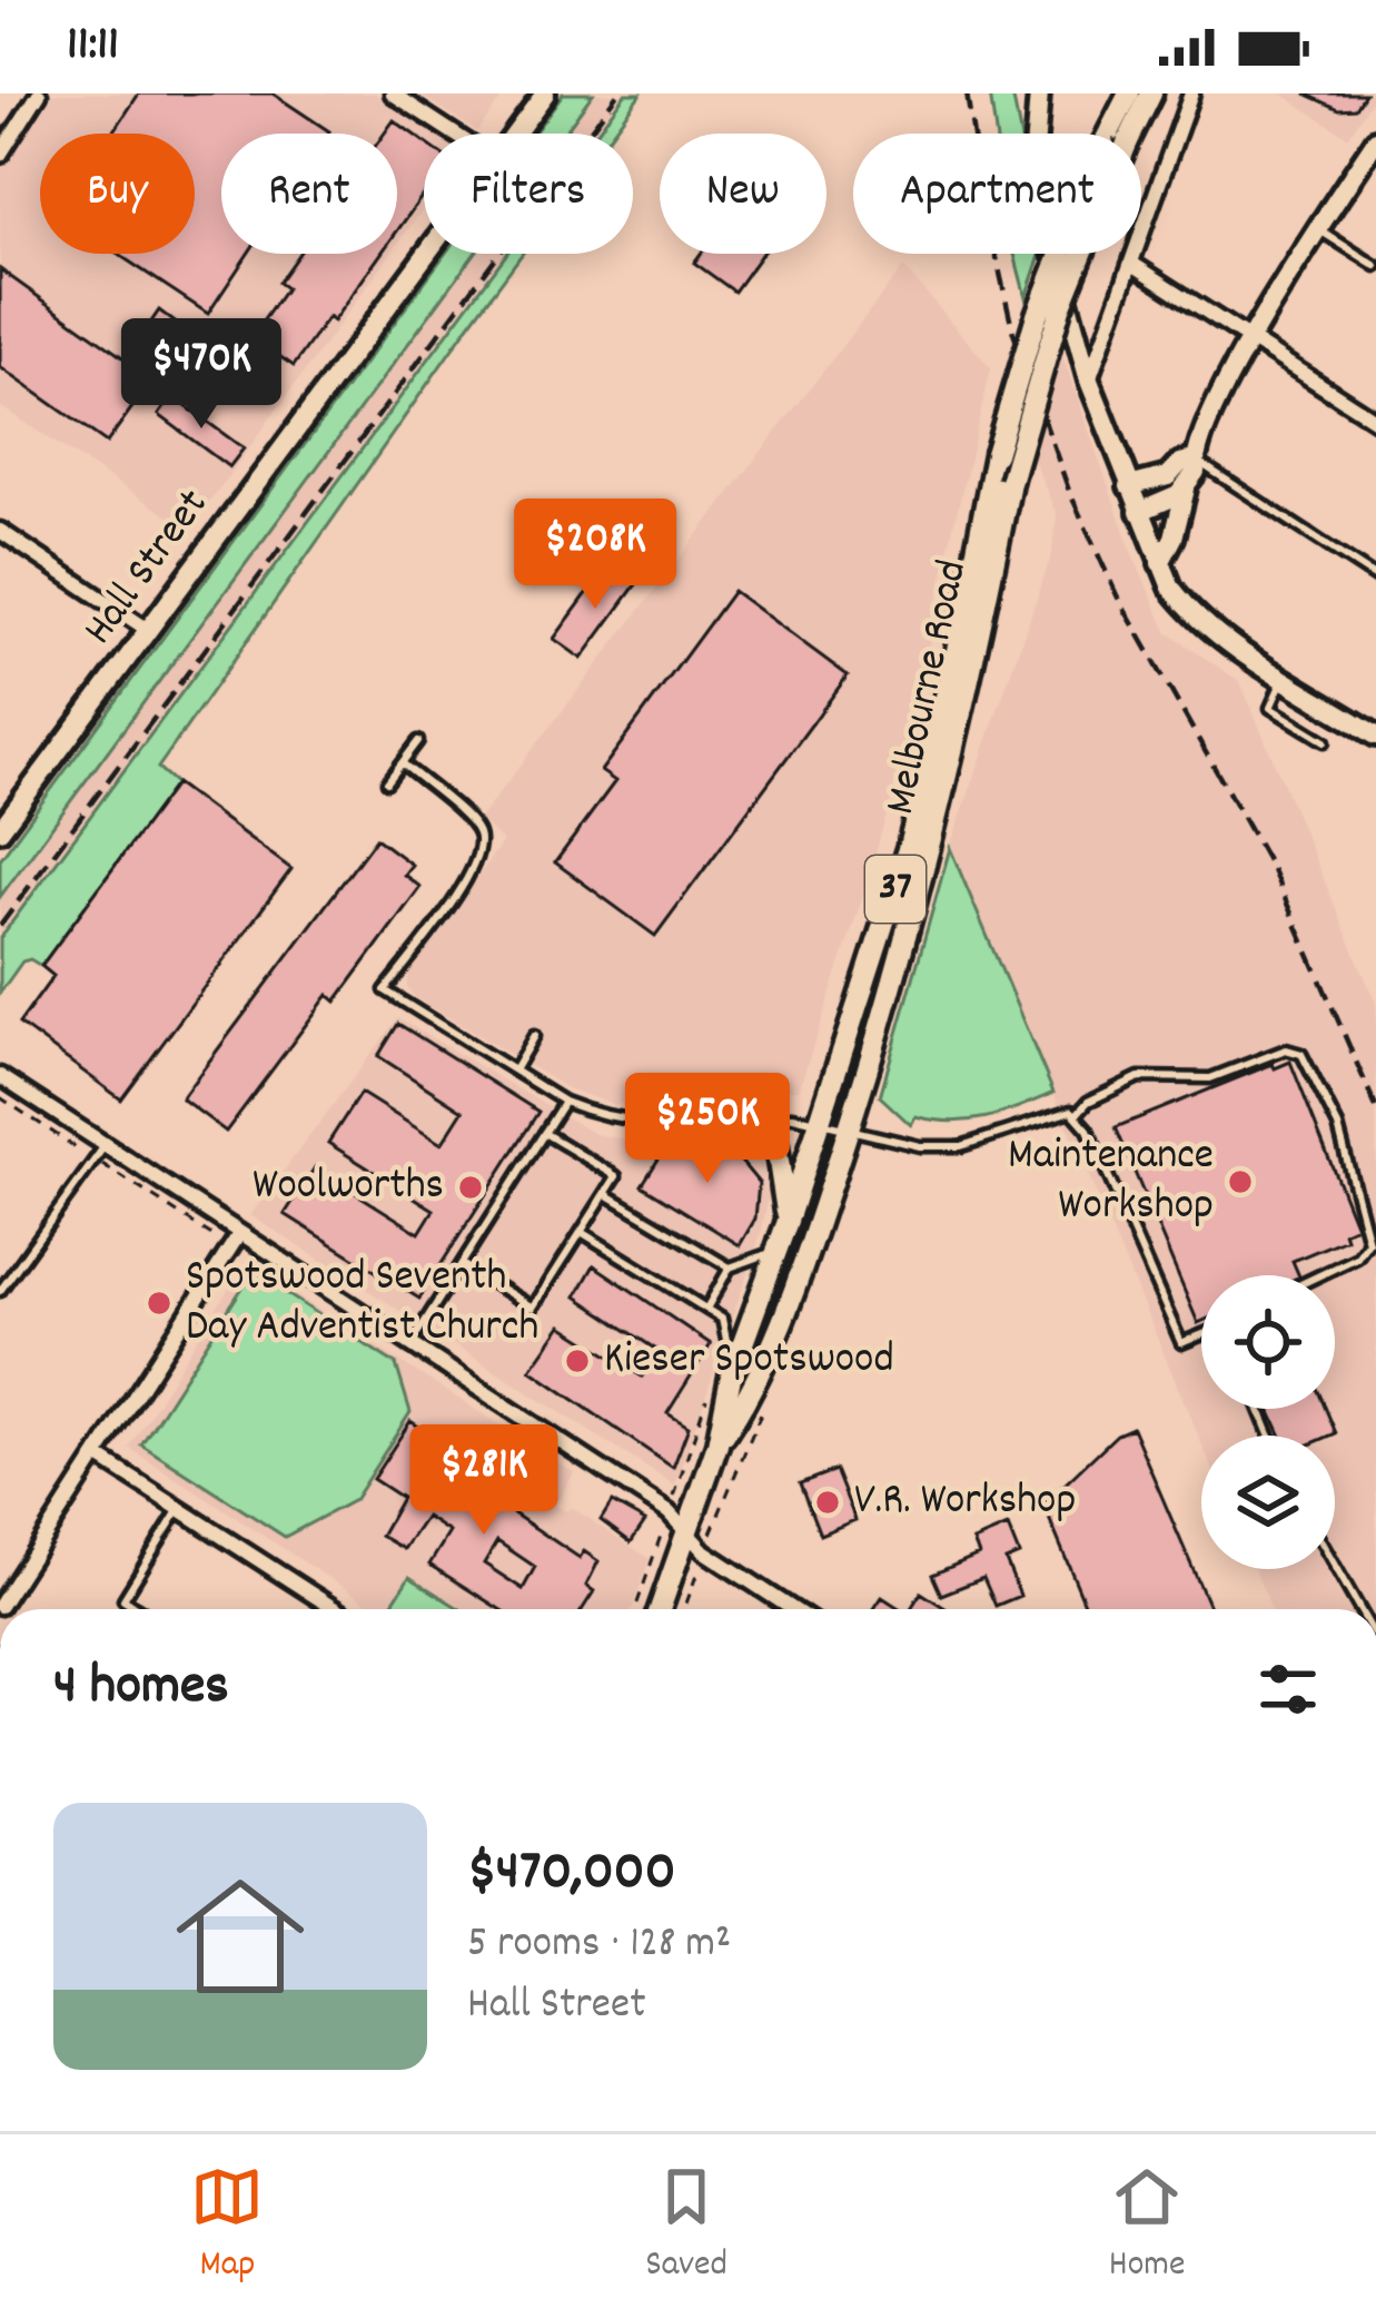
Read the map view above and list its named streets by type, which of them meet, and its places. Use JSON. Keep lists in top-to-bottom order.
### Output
{
  "streets": {
    "main road": ["Melbourne Road", "37"],
    "street": ["Hall Street"]
  },
  "places": [
    "Maintenance Workshop",
    "Woolworths",
    "Spotswood Seventh Day Adventist Church",
    "Kieser Spotswood",
    "V.R. Workshop"
  ],
  "page": {
    "status": "11:11",
    "chip": [
      "Buy",
      "Rent",
      "Filters",
      "New",
      "Apartment"
    ],
    "price": [
      "$470K",
      "$208K",
      "$250K",
      "$281K"
    ],
    "heading": "4 homes",
    "list": [
      {
        "name": "$470,000",
        "note": "5 rooms · 128 m² · Hall Street"
      }
    ],
    "tabs": ["Map", "Saved", "Home"]
  }
}
